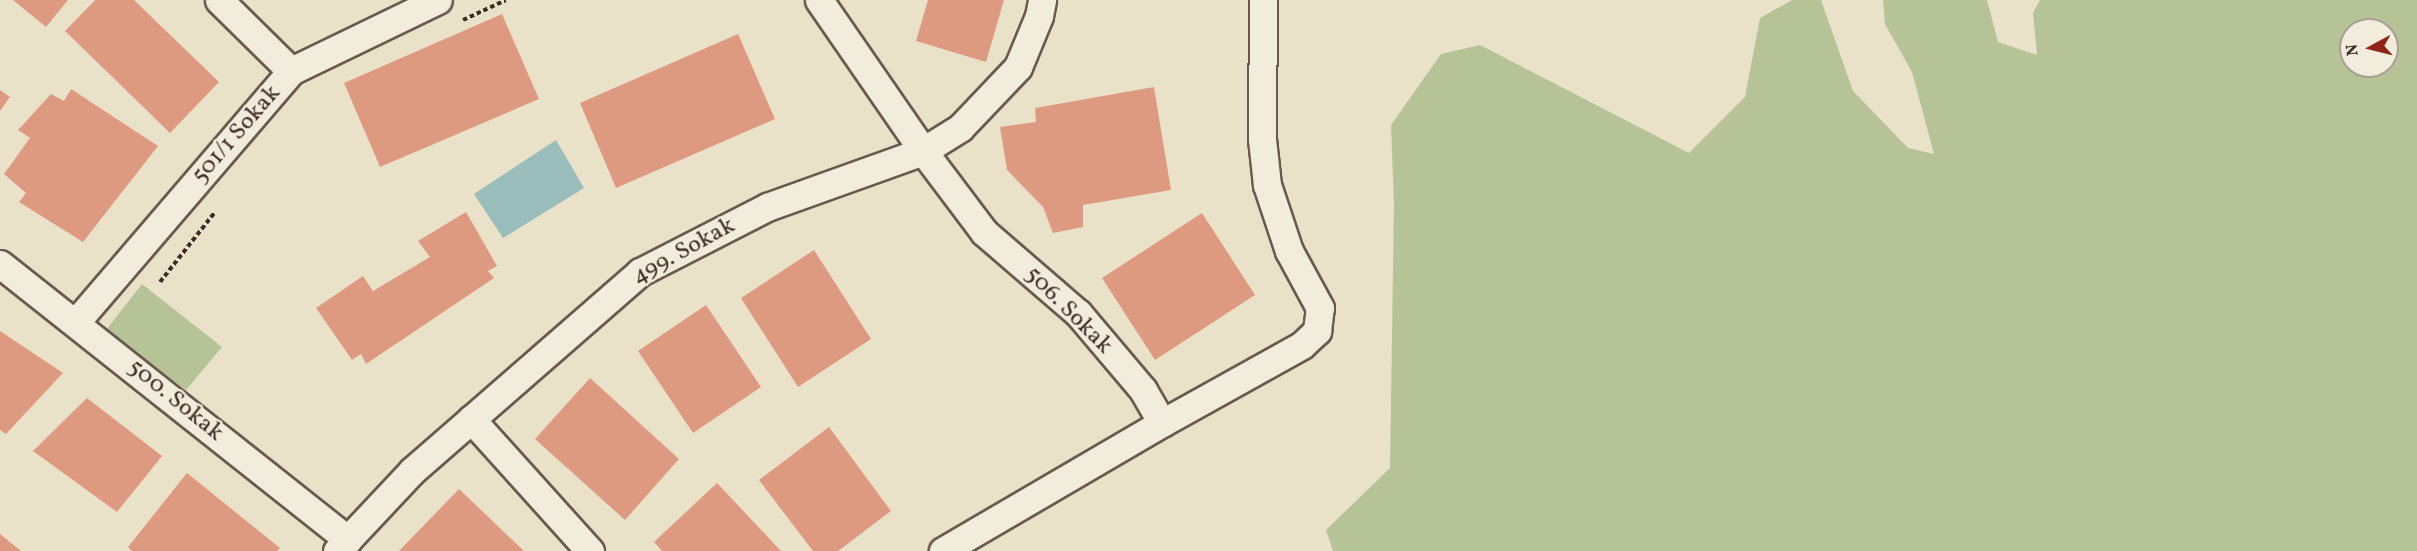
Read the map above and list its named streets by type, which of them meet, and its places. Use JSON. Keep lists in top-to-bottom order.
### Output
{
  "streets": {
    "street": [
      "501/1 Sokak",
      "499. Sokak",
      "506. Sokak",
      "500. Sokak"
    ]
  },
  "crossings": [
    ["501/1 Sokak", "500. Sokak"],
    ["499. Sokak", "506. Sokak"],
    ["499. Sokak", "500. Sokak"]
  ],
  "north": "left"
}
